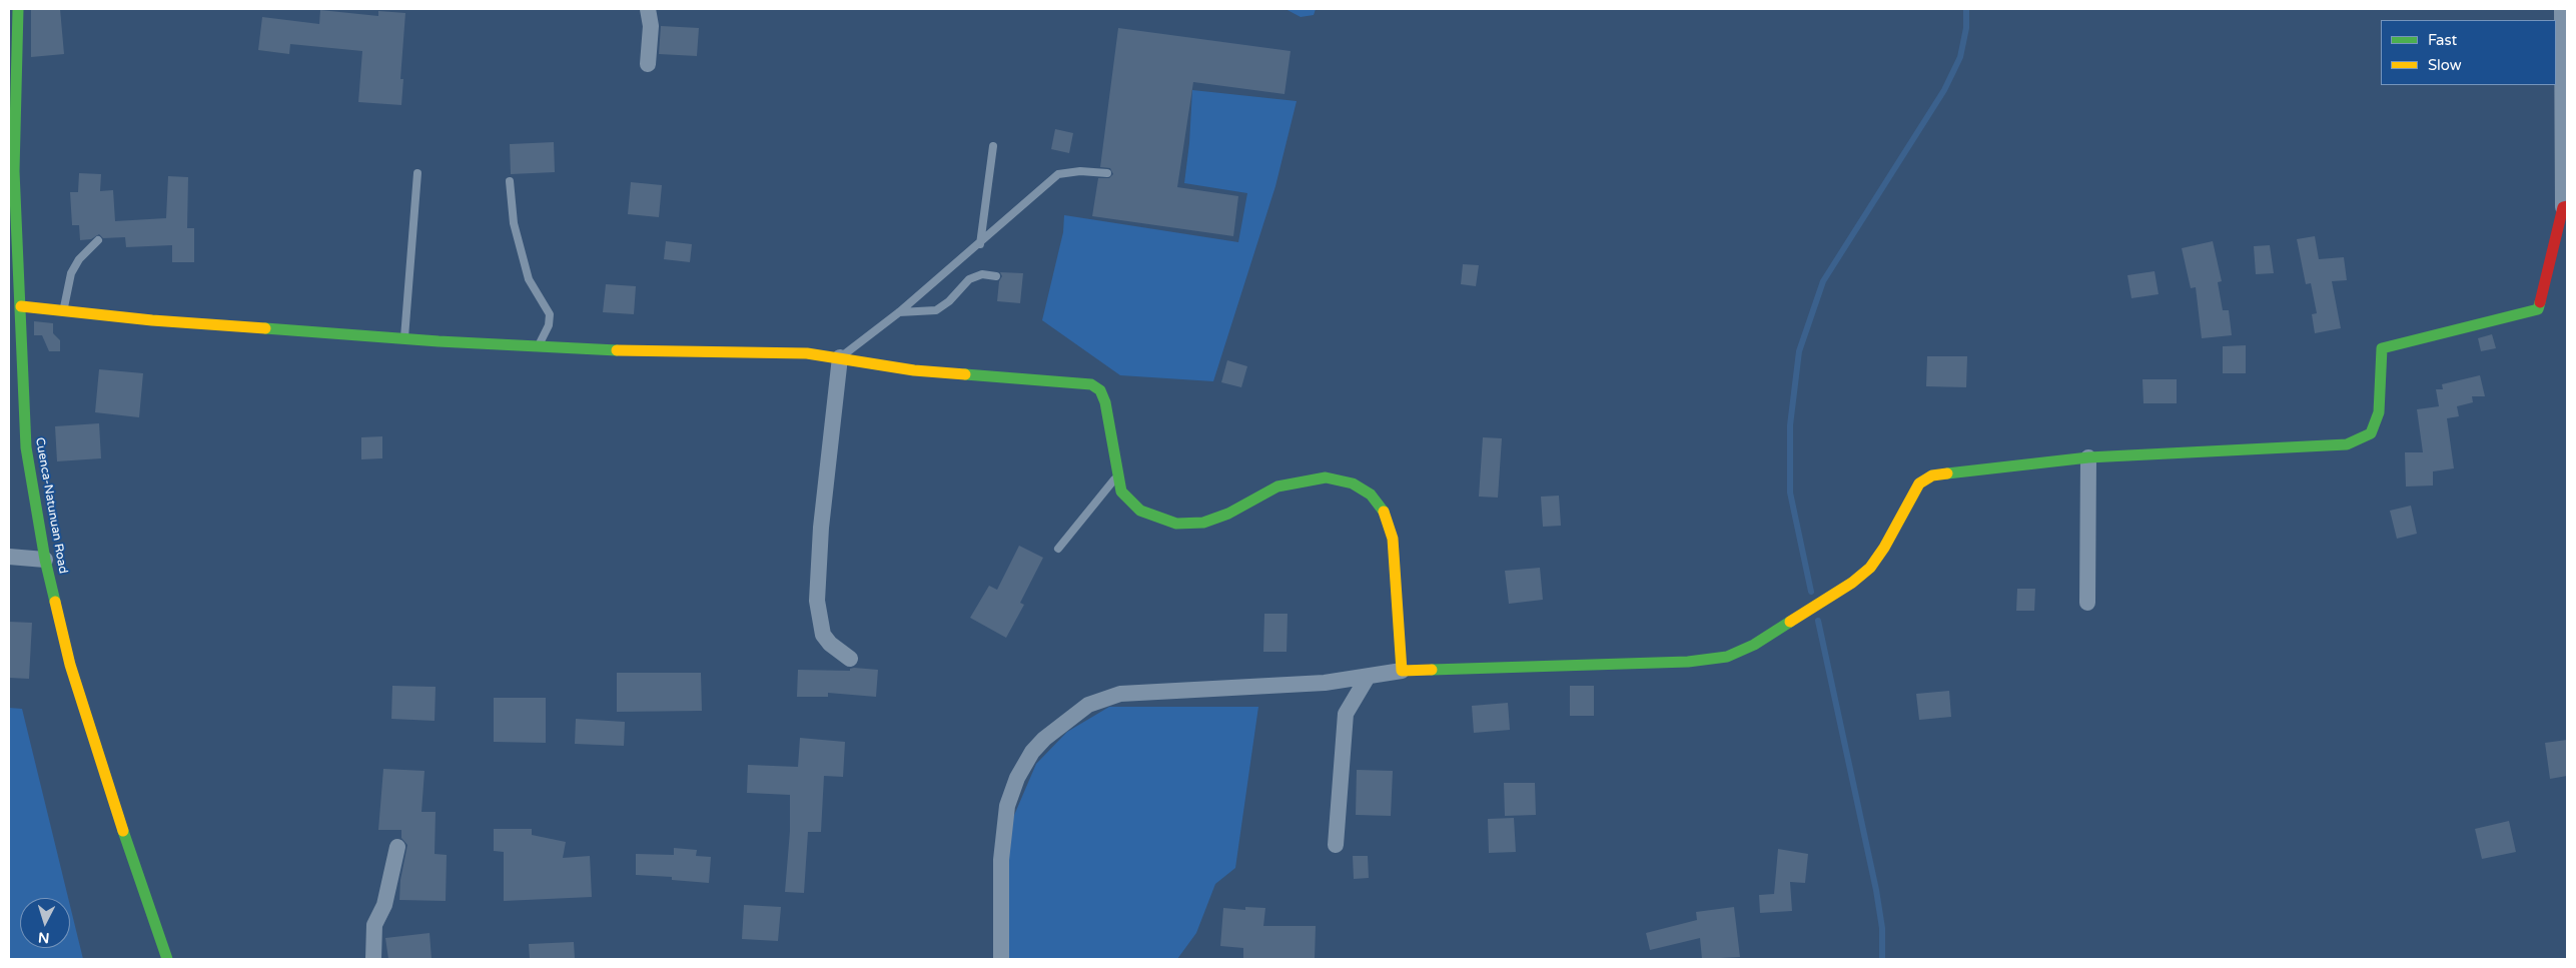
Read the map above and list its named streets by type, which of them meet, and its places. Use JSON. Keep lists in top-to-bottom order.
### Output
{
  "streets": {
    "street": ["Cuenca-Natunuan Road"]
  },
  "legend": ["Fast", "Slow"],
  "north": "bottom"
}
